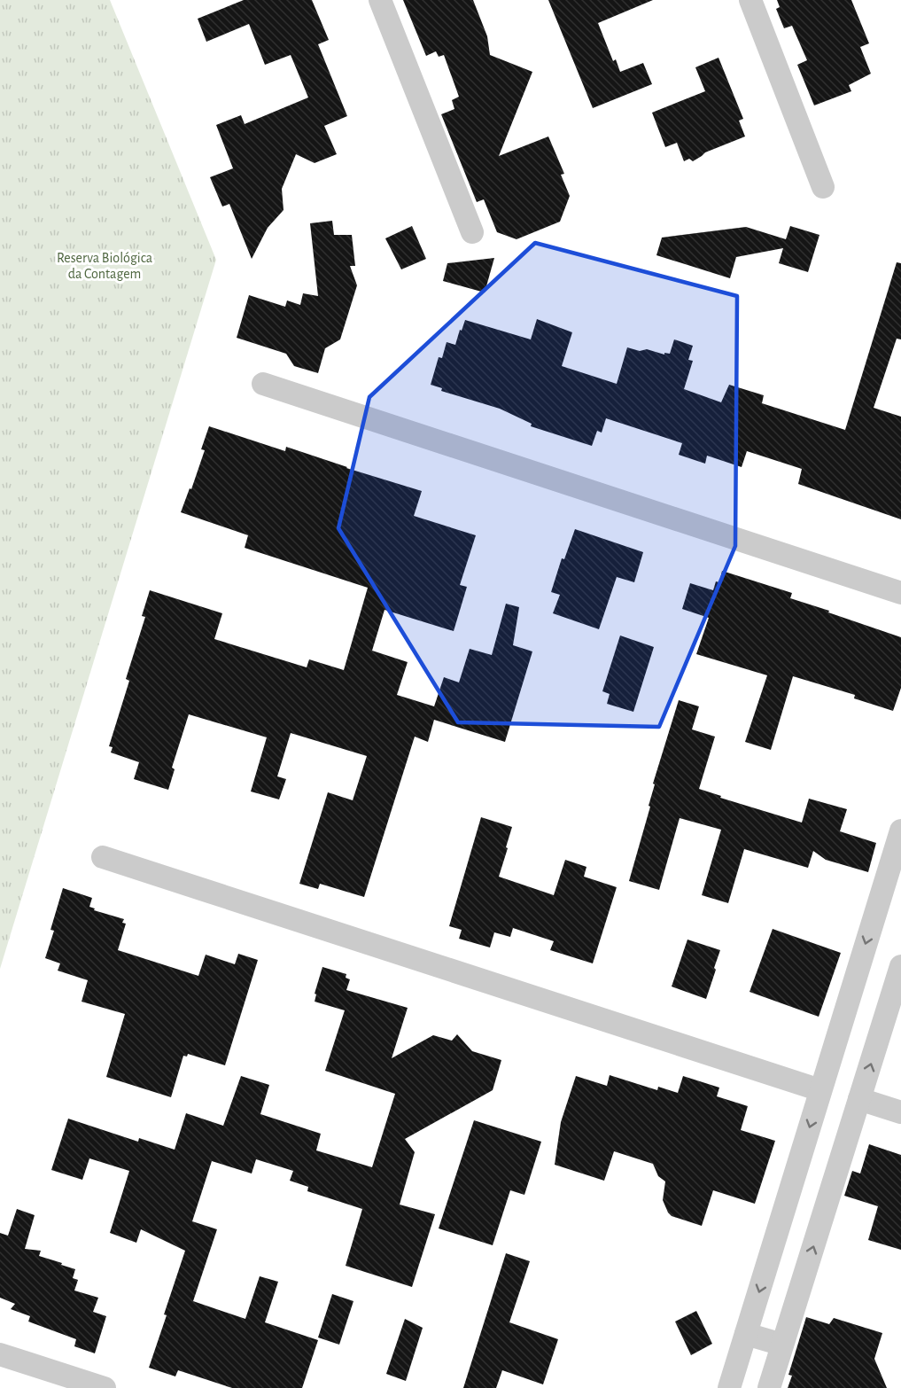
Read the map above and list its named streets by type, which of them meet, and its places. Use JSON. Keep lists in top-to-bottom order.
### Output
{
  "parks": ["Reserva Biológica da Contagem"]
}
